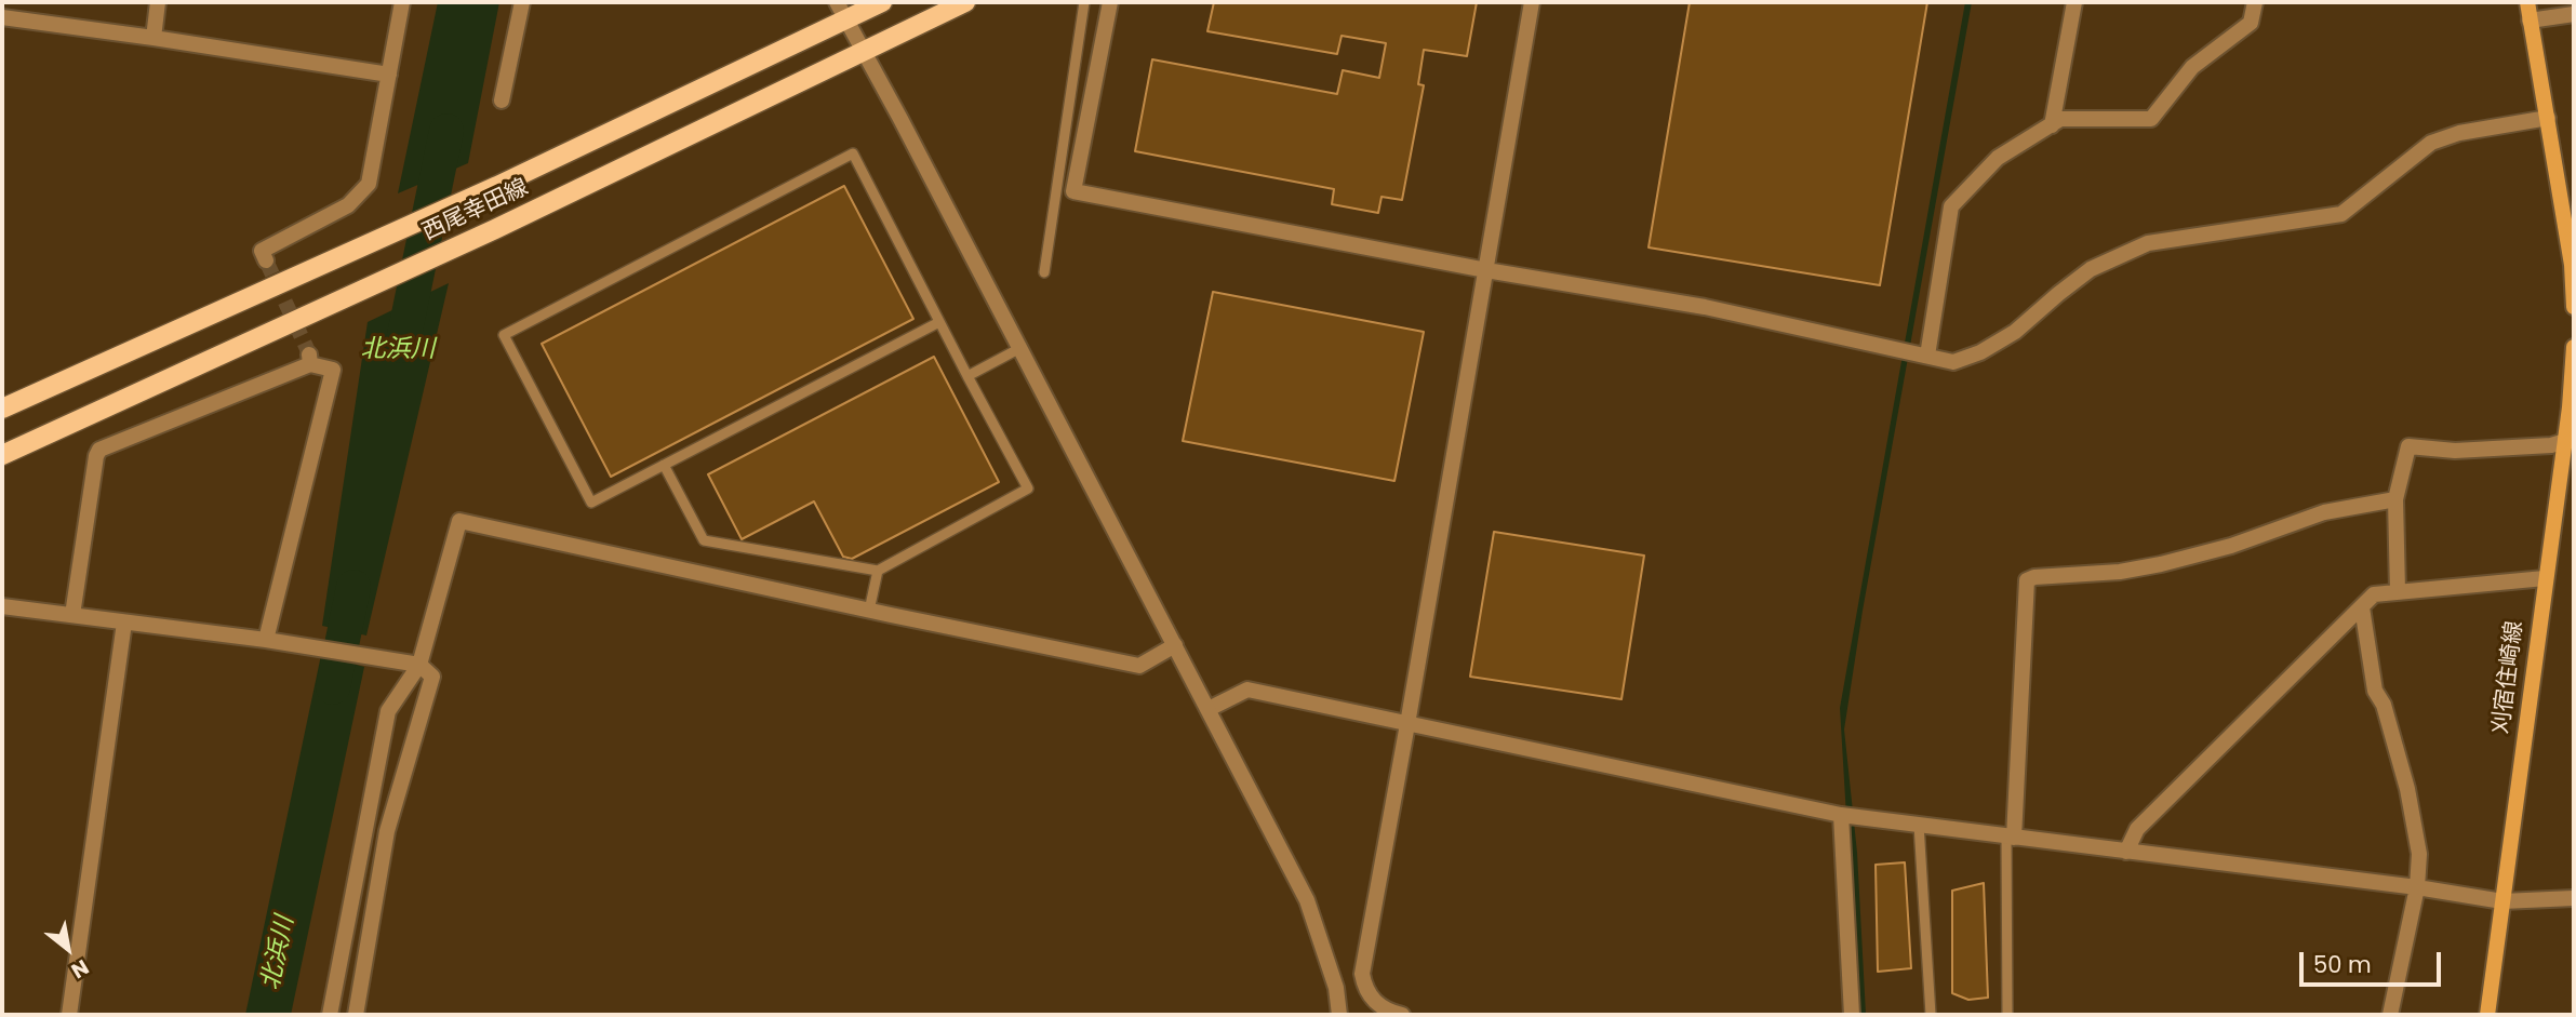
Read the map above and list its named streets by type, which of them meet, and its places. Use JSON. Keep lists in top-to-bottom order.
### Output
{
  "streets": {
    "main road": ["西尾幸田線", "刈宿住崎線"]
  },
  "water": ["北浜川"],
  "scale_bar": "50 m",
  "north": "bottom right"
}
